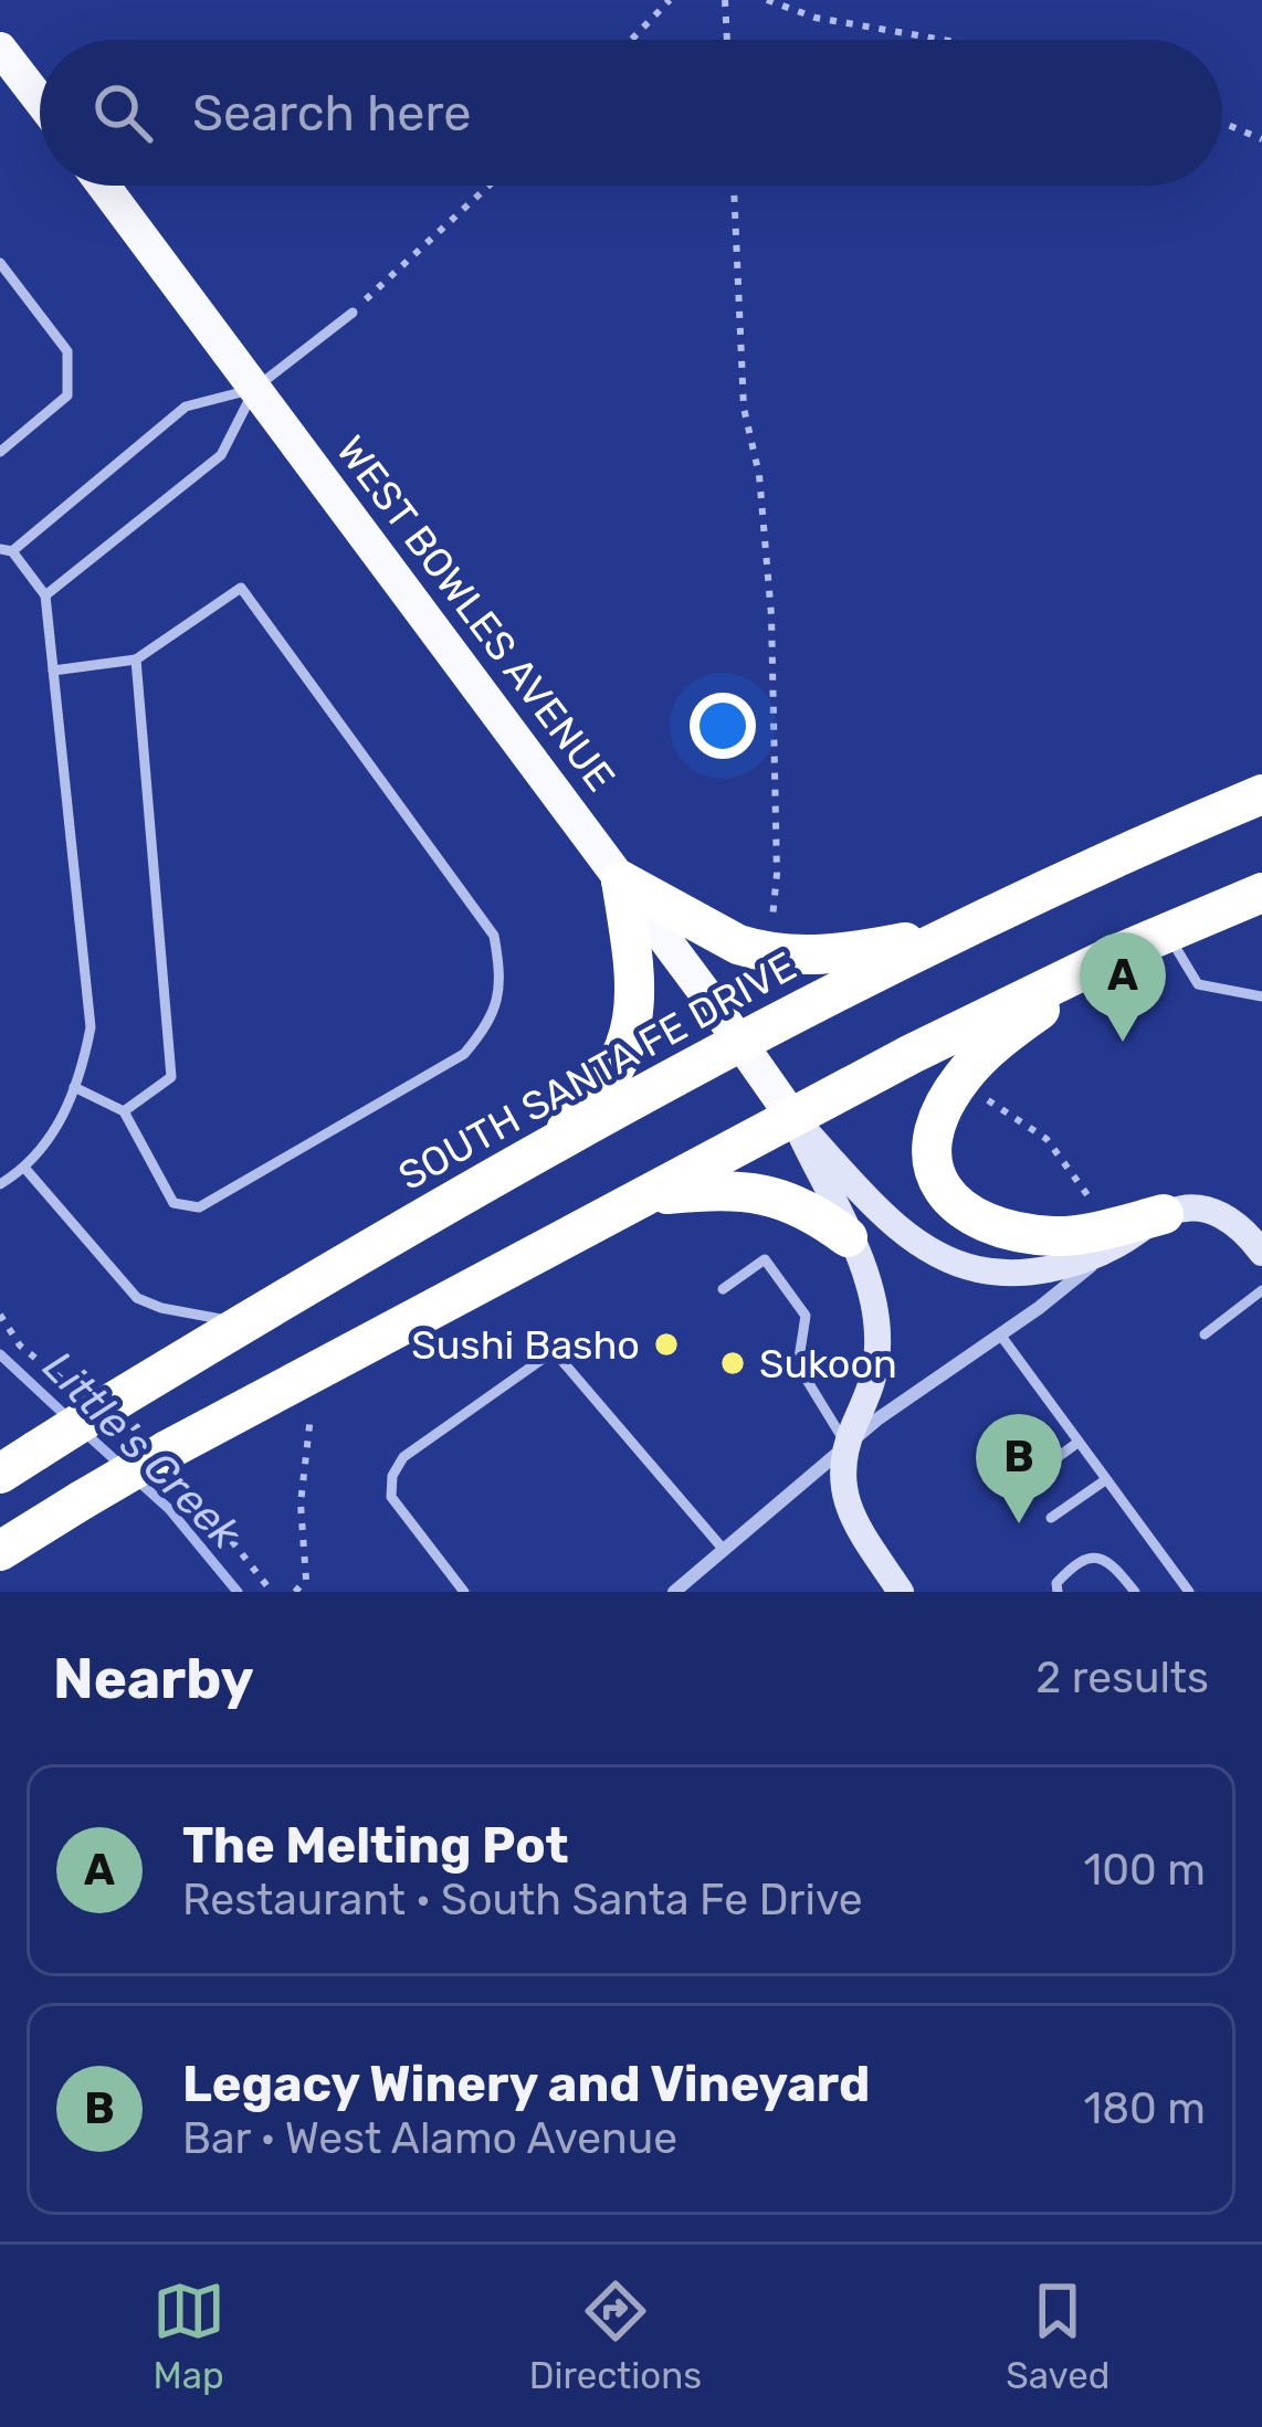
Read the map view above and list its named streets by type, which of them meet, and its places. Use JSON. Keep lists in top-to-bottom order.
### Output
{
  "streets": {
    "highway": ["SOUTH SANTA FE DRIVE"],
    "main road": ["WEST BOWLES AVENUE"]
  },
  "crossings": [
    ["WEST BOWLES AVENUE", "SOUTH SANTA FE DRIVE"]
  ],
  "water": ["Little's Creek"],
  "places": ["Sushi Basho", "Sukoon"],
  "page": {
    "search": "Search here",
    "pins": ["A", "B"],
    "heading": ["Nearby", "2 results"],
    "list": [
      {
        "mark": "A",
        "name": "The Melting Pot",
        "note": "Restaurant · South Santa Fe Drive",
        "value": "100 m"
      },
      {
        "mark": "B",
        "name": "Legacy Winery and Vineyard",
        "note": "Bar · West Alamo Avenue",
        "value": "180 m"
      }
    ],
    "nav": ["Map", "Directions", "Saved"]
  }
}
